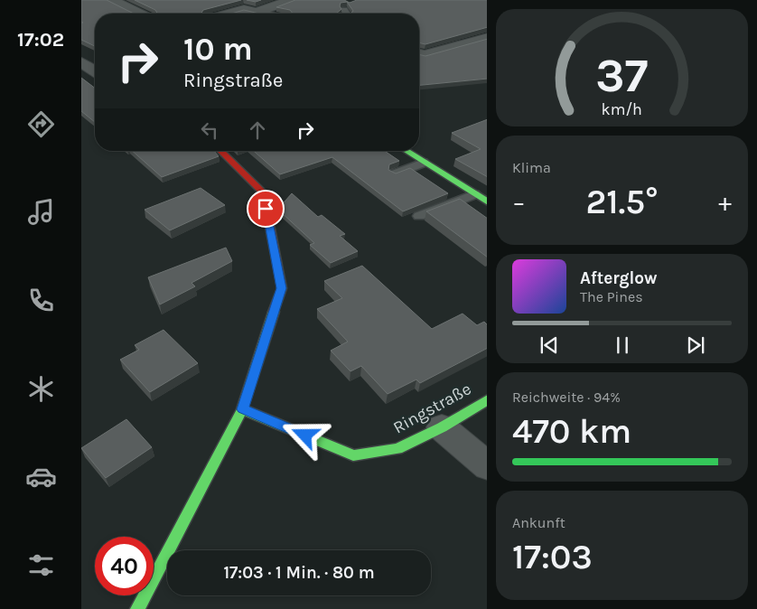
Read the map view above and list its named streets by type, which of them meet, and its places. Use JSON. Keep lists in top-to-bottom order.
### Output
{
  "streets": {
    "street": ["Ringstraße"]
  },
  "page": {
    "tabs": "17:02",
    "turn": ["10 m", "Ringstraße"],
    "tile": [
      "Klima",
      ["Reichweite · 94%", "470 km"],
      ["Ankunft", "17:03"]
    ],
    "heat": ["−", "21.5°", "+"],
    "song": ["Afterglow", "The Pines"],
    "limit": "40",
    "trip": "17:03 · 1 Min. · 80 m",
    "gauge": ["37", "km/h"]
  }
}
